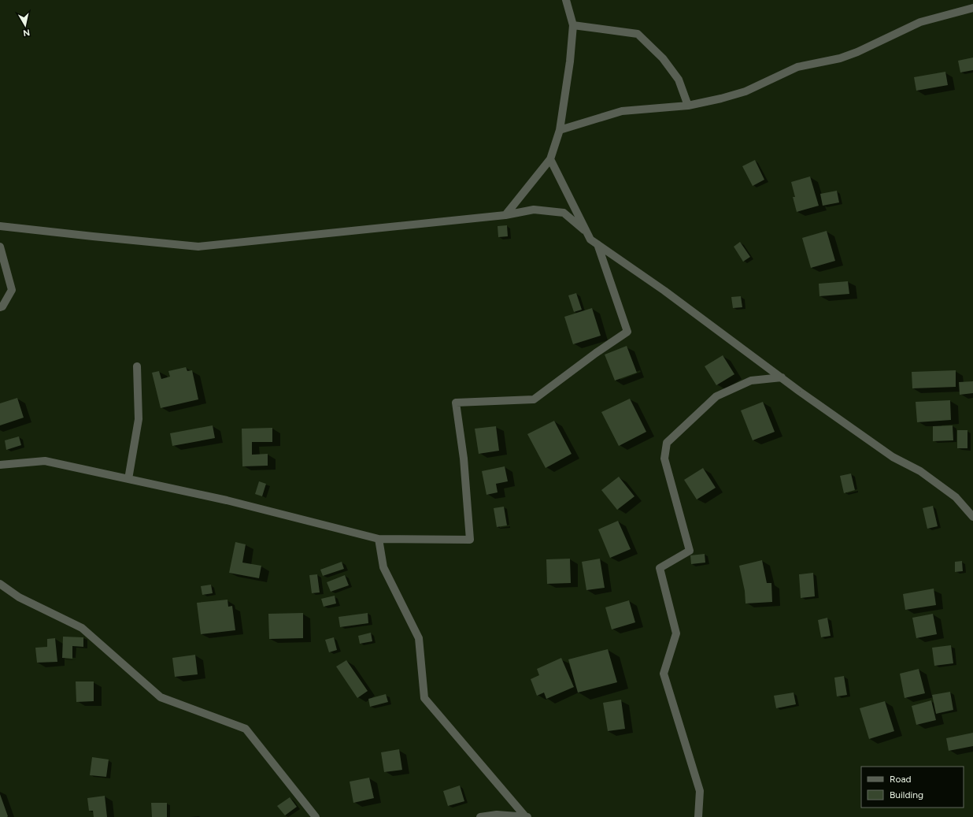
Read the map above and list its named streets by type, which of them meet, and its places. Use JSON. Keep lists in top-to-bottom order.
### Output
{
  "legend": ["Road", "Building"],
  "north": "bottom"
}
